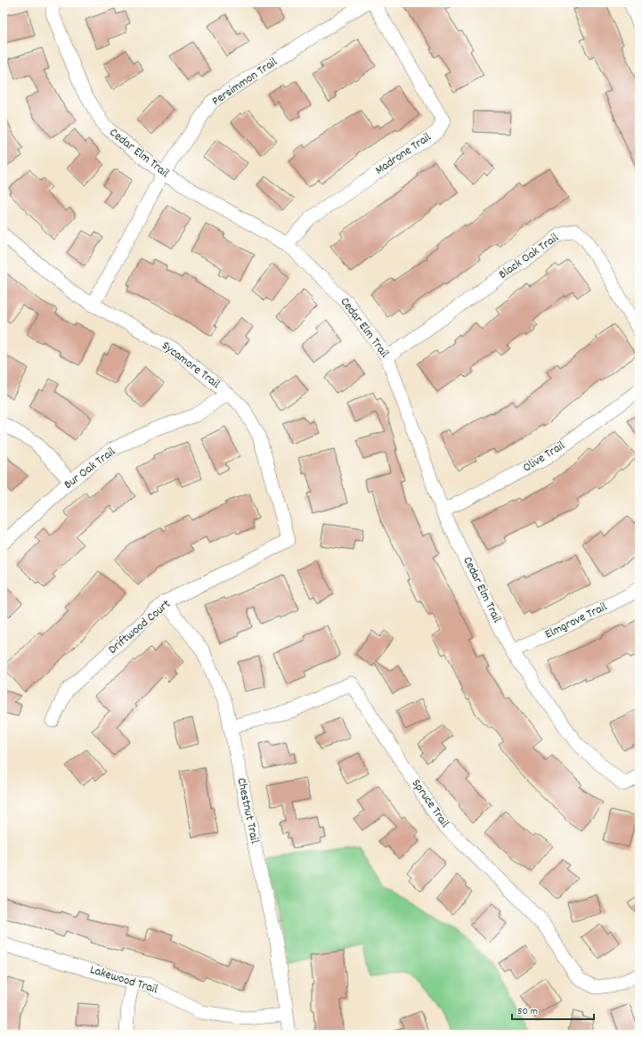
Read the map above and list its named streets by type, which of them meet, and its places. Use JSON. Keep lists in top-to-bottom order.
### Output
{
  "streets": {
    "street": [
      "Persimmon Trail",
      "Cedar Elm Trail",
      "Madrone Trail",
      "Black Oak Trail",
      "Sycamore Trail",
      "Olive Trail",
      "Bur Oak Trail",
      "Elmgrove Trail",
      "Driftwood Court",
      "Spruce Trail",
      "Chestnut Trail",
      "Lakewood Trail"
    ]
  },
  "crossings": [
    ["Persimmon Trail", "Cedar Elm Trail"],
    ["Persimmon Trail", "Sycamore Trail"],
    ["Cedar Elm Trail", "Madrone Trail"],
    ["Cedar Elm Trail", "Black Oak Trail"],
    ["Cedar Elm Trail", "Olive Trail"],
    ["Cedar Elm Trail", "Elmgrove Trail"],
    ["Sycamore Trail", "Bur Oak Trail"],
    ["Sycamore Trail", "Driftwood Court"],
    ["Driftwood Court", "Chestnut Trail"],
    ["Spruce Trail", "Chestnut Trail"],
    ["Chestnut Trail", "Lakewood Trail"]
  ],
  "scale_bar": "50 m"
}
